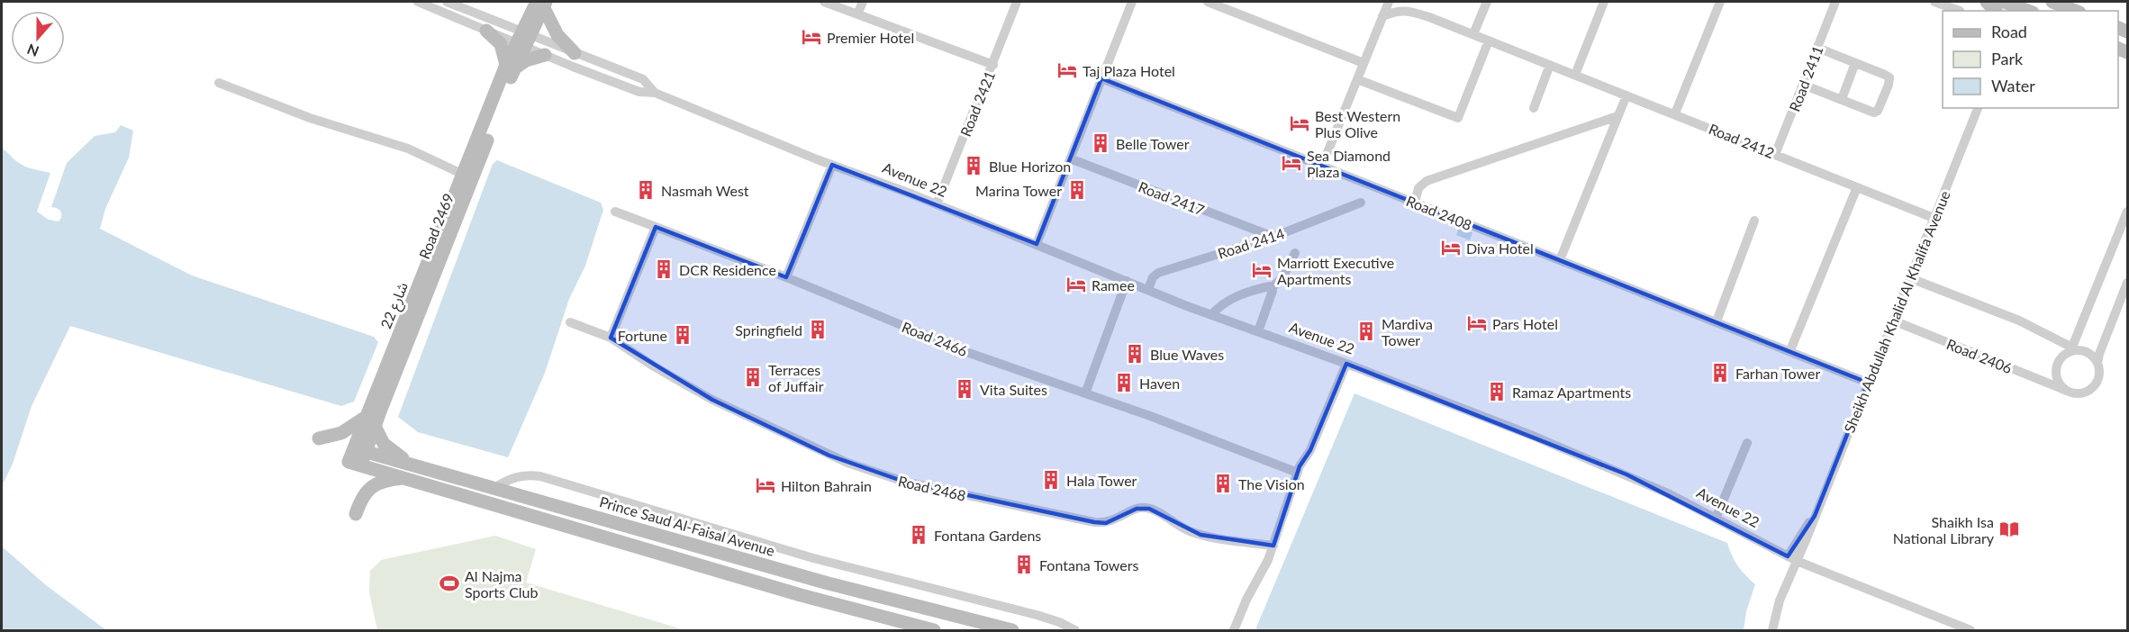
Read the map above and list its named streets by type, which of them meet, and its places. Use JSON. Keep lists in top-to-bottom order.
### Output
{
  "streets": {
    "street": [
      "Road 2411",
      "Road 2421",
      "Road 2412",
      "Avenue 22",
      "Road 2417",
      "Road 2408",
      "Road 2469",
      "Road 2414",
      "شارع 22",
      "Sheikh Abdullah Khalid Al Khalifa Avenue",
      "Road 2466",
      "Road 2406",
      "Road 2468",
      "Prince Saud Al-Faisal Avenue"
    ]
  },
  "crossings": [
    ["Road 2411", "Road 2412"],
    ["Road 2421", "Avenue 22"],
    ["Road 2412", "Sheikh Abdullah Khalid Al Khalifa Avenue"],
    ["Avenue 22", "Road 2469"],
    ["Avenue 22", "Road 2414"],
    ["Avenue 22", "Sheikh Abdullah Khalid Al Khalifa Avenue"],
    ["Road 2417", "Road 2414"],
    ["Road 2408", "Sheikh Abdullah Khalid Al Khalifa Avenue"],
    ["Road 2469", "شارع 22"],
    ["Road 2469", "Prince Saud Al-Faisal Avenue"],
    ["Sheikh Abdullah Khalid Al Khalifa Avenue", "Road 2406"]
  ],
  "places": {
    "hotel": [
      "Premier Hotel",
      "Taj Plaza Hotel",
      "Best Western Plus Olive",
      "Sea Diamond Plaza",
      "Diva Hotel",
      "Marriott Executive Apartments",
      "Ramee",
      "Pars Hotel",
      "Hilton Bahrain"
    ],
    "building": [
      "Belle Tower",
      "Blue Horizon",
      "Nasmah West",
      "Marina Tower",
      "DCR Residence",
      "Springfield",
      "Mardiva Tower",
      "Fortune",
      "Blue Waves",
      "Farhan Tower",
      "Terraces of Juffair",
      "Haven",
      "Vita Suites",
      "Ramaz Apartments",
      "Hala Tower",
      "The Vision",
      "Fontana Gardens",
      "Fontana Towers"
    ],
    "library": ["Shaikh Isa National Library"],
    "sports": ["Al Najma Sports Club"]
  },
  "legend": ["Road", "Park", "Water"],
  "north": "bottom"
}
